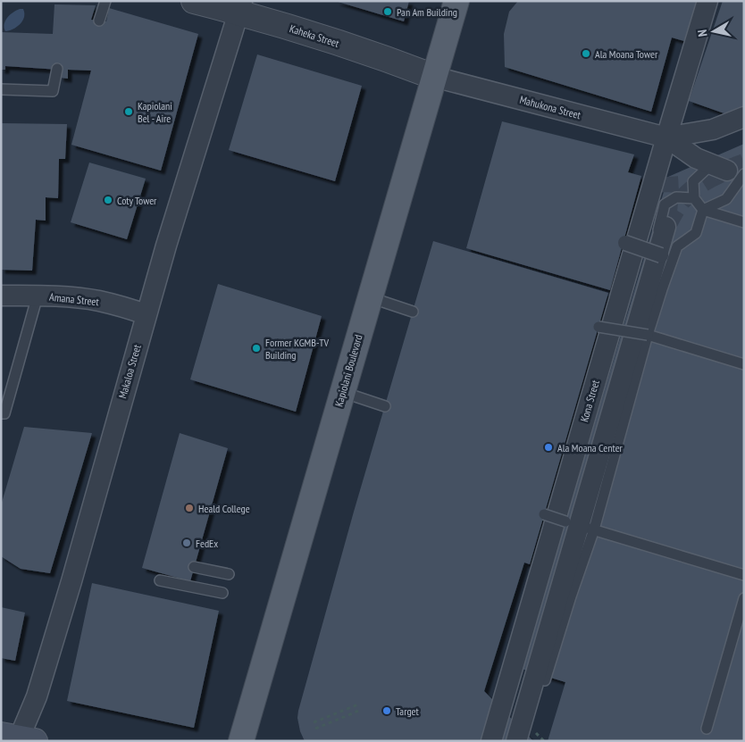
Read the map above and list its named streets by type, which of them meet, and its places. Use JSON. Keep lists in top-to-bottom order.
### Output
{
  "streets": {
    "main road": ["Kapiolani Boulevard"],
    "street": [
      "Kaheka Street",
      "Mahukona Street",
      "Amana Street",
      "Makaloa Street",
      "Kona Street"
    ]
  },
  "crossings": [
    ["Kaheka Street", "Mahukona Street"],
    ["Kaheka Street", "Kapiolani Boulevard"],
    ["Kaheka Street", "Makaloa Street"],
    ["Mahukona Street", "Kapiolani Boulevard"],
    ["Mahukona Street", "Kona Street"],
    ["Amana Street", "Makaloa Street"]
  ],
  "places": [
    "Pan Am Building",
    "Ala Moana Tower",
    "Kapiolani Bel - Aire",
    "Coty Tower",
    "Former KGMB-TV Building",
    "Ala Moana Center",
    "Heald College",
    "FedEx",
    "Target"
  ],
  "north": "left"
}
